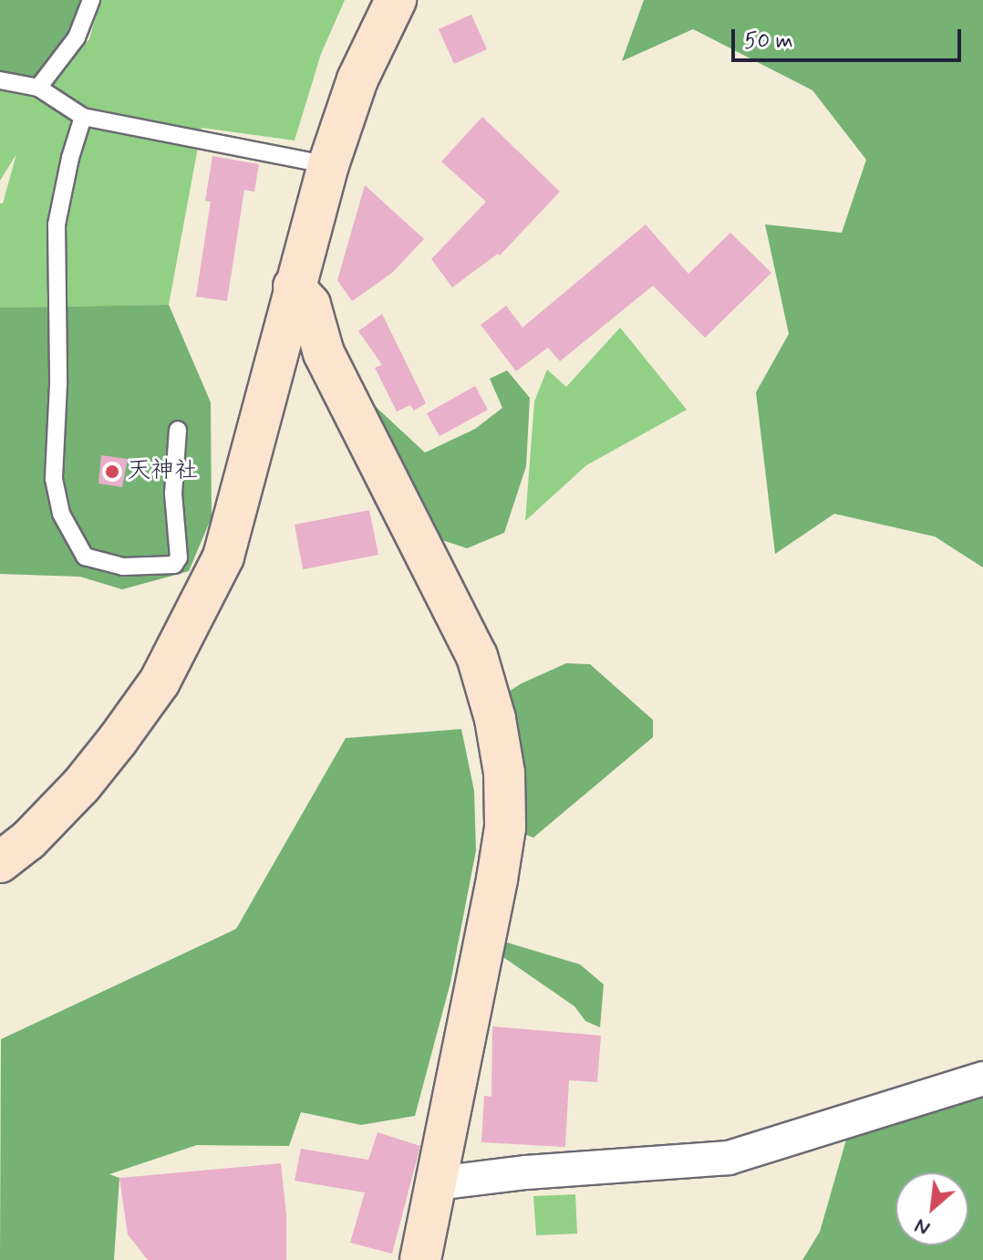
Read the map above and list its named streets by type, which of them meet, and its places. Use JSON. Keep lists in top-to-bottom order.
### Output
{
  "places": ["天神社"],
  "scale_bar": "50 m",
  "north": "bottom left"
}
